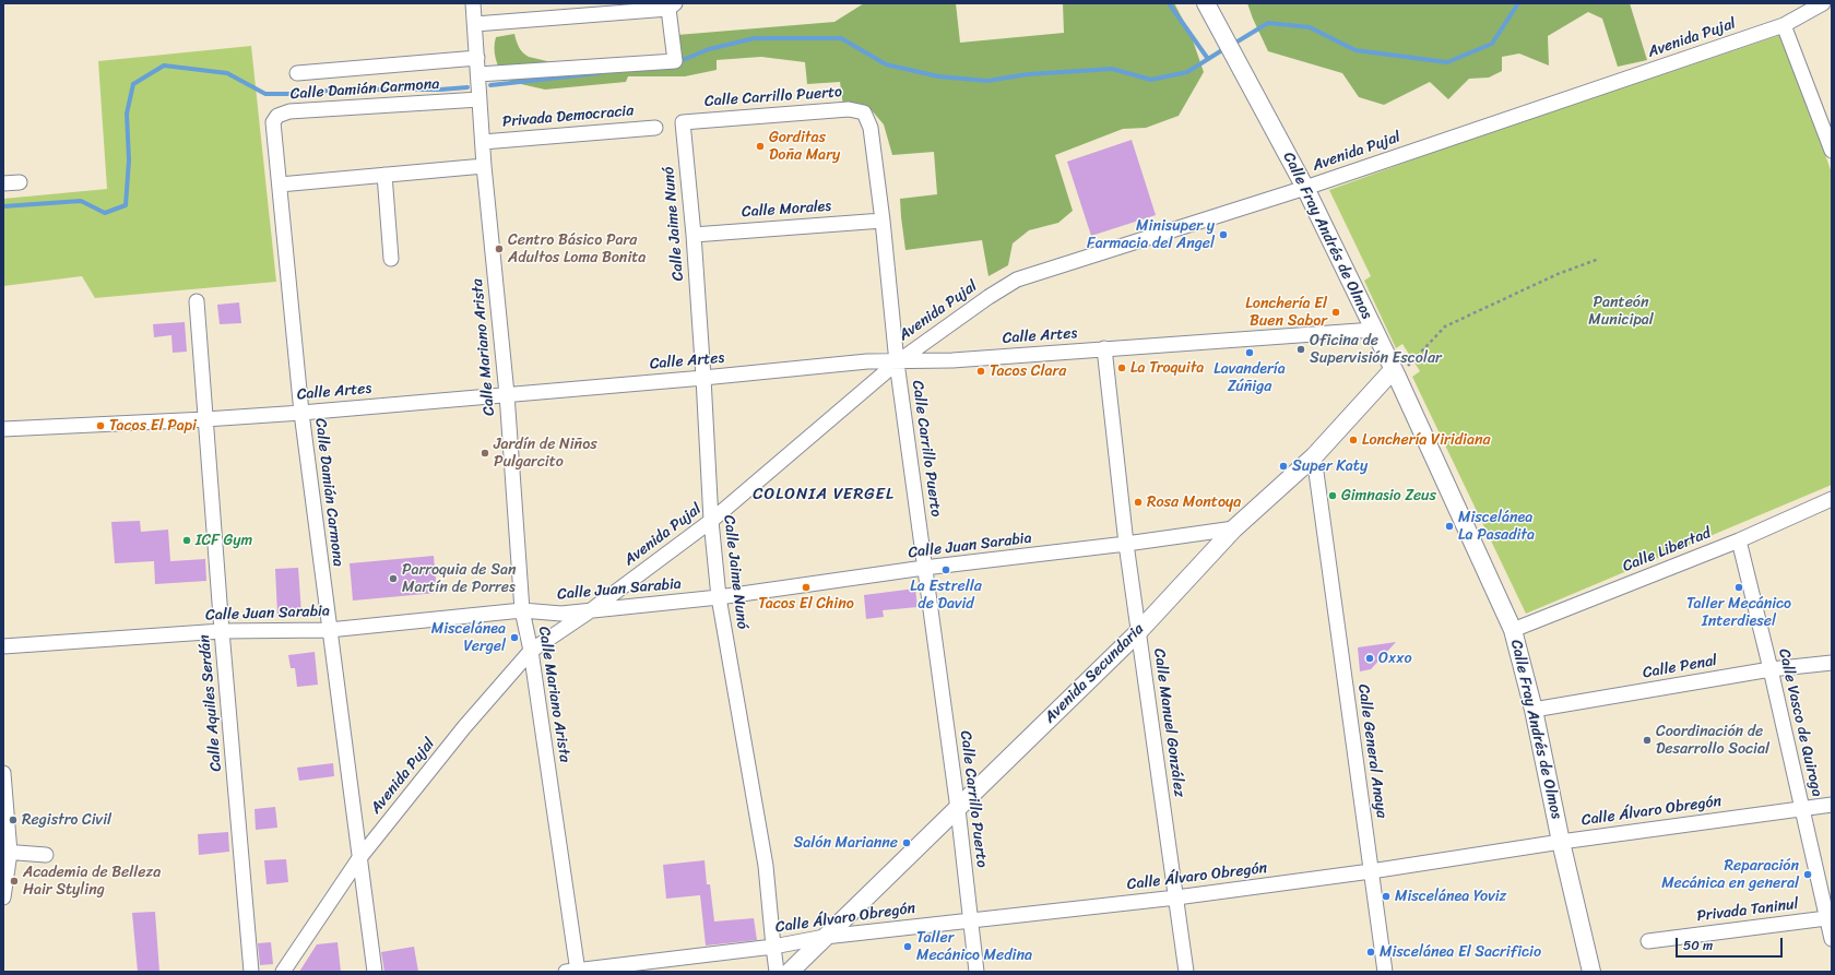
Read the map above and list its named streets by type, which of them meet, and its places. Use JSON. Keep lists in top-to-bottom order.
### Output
{
  "streets": {
    "street": [
      "Avenida Pujal",
      "Calle Damián Carmona",
      "Calle Carrillo Puerto",
      "Privada Democracia",
      "Calle Morales",
      "Calle Jaime Nunó",
      "Calle Fray Andrés de Olmos",
      "Calle Artes",
      "Calle Mariano Arista",
      "Calle Juan Sarabia",
      "Calle Libertad",
      "Calle Penal",
      "Avenida Secundaria",
      "Calle Aquiles Serdán",
      "Calle Manuel González",
      "Calle Vasco de Quiroga",
      "Calle General Anaya",
      "Calle Álvaro Obregón",
      "Privada Taninul"
    ]
  },
  "crossings": [
    ["Avenida Pujal", "Calle Damián Carmona"],
    ["Avenida Pujal", "Calle Carrillo Puerto"],
    ["Avenida Pujal", "Calle Jaime Nunó"],
    ["Avenida Pujal", "Calle Fray Andrés de Olmos"],
    ["Avenida Pujal", "Calle Artes"],
    ["Avenida Pujal", "Calle Mariano Arista"],
    ["Avenida Pujal", "Calle Juan Sarabia"],
    ["Calle Damián Carmona", "Calle Artes"],
    ["Calle Damián Carmona", "Calle Mariano Arista"],
    ["Calle Damián Carmona", "Calle Juan Sarabia"],
    ["Calle Carrillo Puerto", "Calle Morales"],
    ["Calle Carrillo Puerto", "Calle Jaime Nunó"],
    ["Calle Carrillo Puerto", "Calle Artes"],
    ["Calle Carrillo Puerto", "Calle Juan Sarabia"],
    ["Calle Carrillo Puerto", "Avenida Secundaria"],
    ["Calle Carrillo Puerto", "Calle Álvaro Obregón"],
    ["Privada Democracia", "Calle Mariano Arista"],
    ["Calle Morales", "Calle Jaime Nunó"],
    ["Calle Jaime Nunó", "Calle Artes"],
    ["Calle Jaime Nunó", "Calle Juan Sarabia"],
    ["Calle Jaime Nunó", "Calle Álvaro Obregón"],
    ["Calle Fray Andrés de Olmos", "Calle Artes"],
    ["Calle Fray Andrés de Olmos", "Calle Libertad"],
    ["Calle Fray Andrés de Olmos", "Calle Penal"],
    ["Calle Fray Andrés de Olmos", "Avenida Secundaria"],
    ["Calle Fray Andrés de Olmos", "Calle Álvaro Obregón"],
    ["Calle Artes", "Calle Mariano Arista"],
    ["Calle Artes", "Calle Aquiles Serdán"],
    ["Calle Artes", "Calle Manuel González"],
    ["Calle Mariano Arista", "Calle Juan Sarabia"],
    ["Calle Mariano Arista", "Calle Álvaro Obregón"],
    ["Calle Juan Sarabia", "Avenida Secundaria"],
    ["Calle Juan Sarabia", "Calle Aquiles Serdán"],
    ["Calle Juan Sarabia", "Calle Manuel González"],
    ["Calle Libertad", "Calle Vasco de Quiroga"],
    ["Calle Penal", "Calle Vasco de Quiroga"],
    ["Avenida Secundaria", "Calle Manuel González"],
    ["Avenida Secundaria", "Calle General Anaya"],
    ["Avenida Secundaria", "Calle Álvaro Obregón"],
    ["Calle Manuel González", "Calle Álvaro Obregón"],
    ["Calle Vasco de Quiroga", "Calle Álvaro Obregón"],
    ["Calle Vasco de Quiroga", "Privada Taninul"],
    ["Calle General Anaya", "Calle Álvaro Obregón"]
  ],
  "districts": ["COLONIA VERGEL"],
  "parks": ["Panteón Municipal"],
  "places": [
    "Gorditas Doña Mary",
    "Minisuper y Farmacia del Angel",
    "Centro Básico Para Adultos Loma Bonita",
    "Lonchería El Buen Sabor",
    "Oficina de Supervisión Escolar",
    "Lavandería Zúñiga",
    "La Troquita",
    "Tacos Clara",
    "Tacos El Papi",
    "Lonchería Viridiana",
    "Jardín de Niños Pulgarcito",
    "Super Katy",
    "Gimnasio Zeus",
    "Rosa Montoya",
    "Miscelánea La Pasadita",
    "ICF Gym",
    "La Estrella de David",
    "Parroquia de San Martín de Porres",
    "Tacos El Chino",
    "Taller Mecánico Interdiesel",
    "Miscelánea Vergel",
    "Oxxo",
    "Coordinación de Desarrollo Social",
    "Registro Civil",
    "Salón Marianne",
    "Reparación Mecánica en general",
    "Academia de Belleza Hair Styling",
    "Miscelánea Yoviz",
    "Taller Mecánico Medina",
    "Miscelánea El Sacrificio"
  ],
  "scale_bar": "50 m"
}
